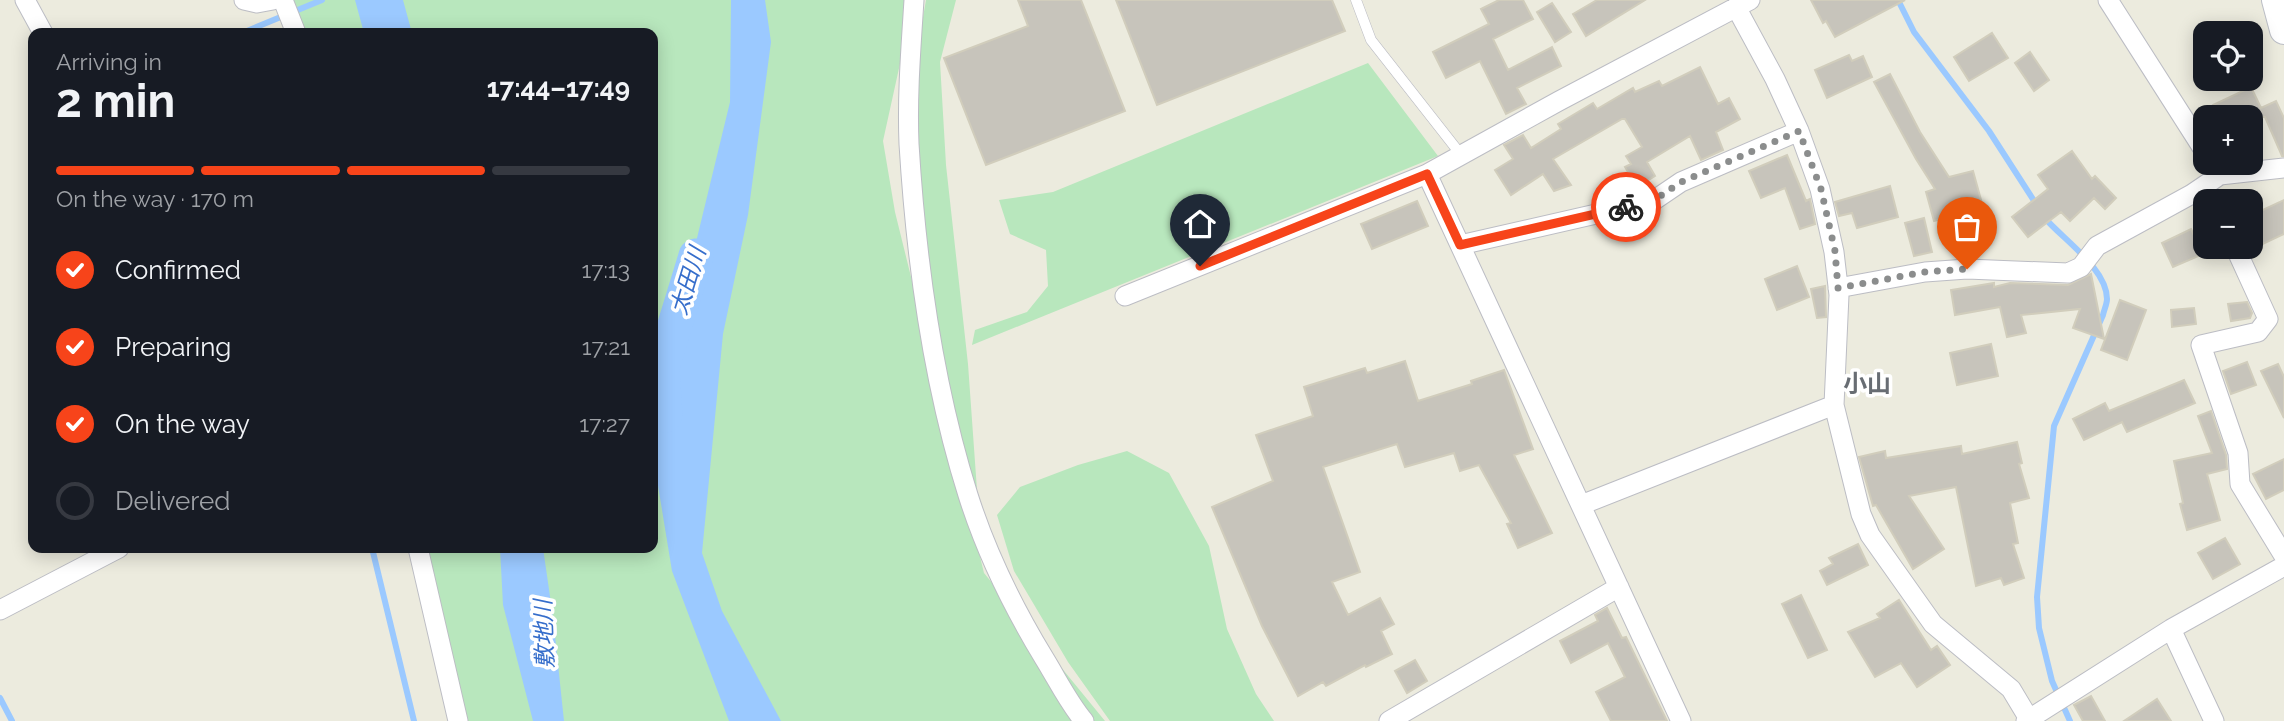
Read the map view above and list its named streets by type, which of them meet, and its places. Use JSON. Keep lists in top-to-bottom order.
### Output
{
  "districts": ["小山"],
  "water": ["太田川", "敷地川"],
  "page": {
    "map_buttons": ["+", "−"],
    "heading": ["2 min", "Arriving in", "17:44–17:49"],
    "bar": "On the way · 170 m",
    "list": [
      ["Confirmed", "17:13"],
      ["Preparing", "17:21"],
      ["On the way", "17:27"],
      "Delivered"
    ]
  }
}
